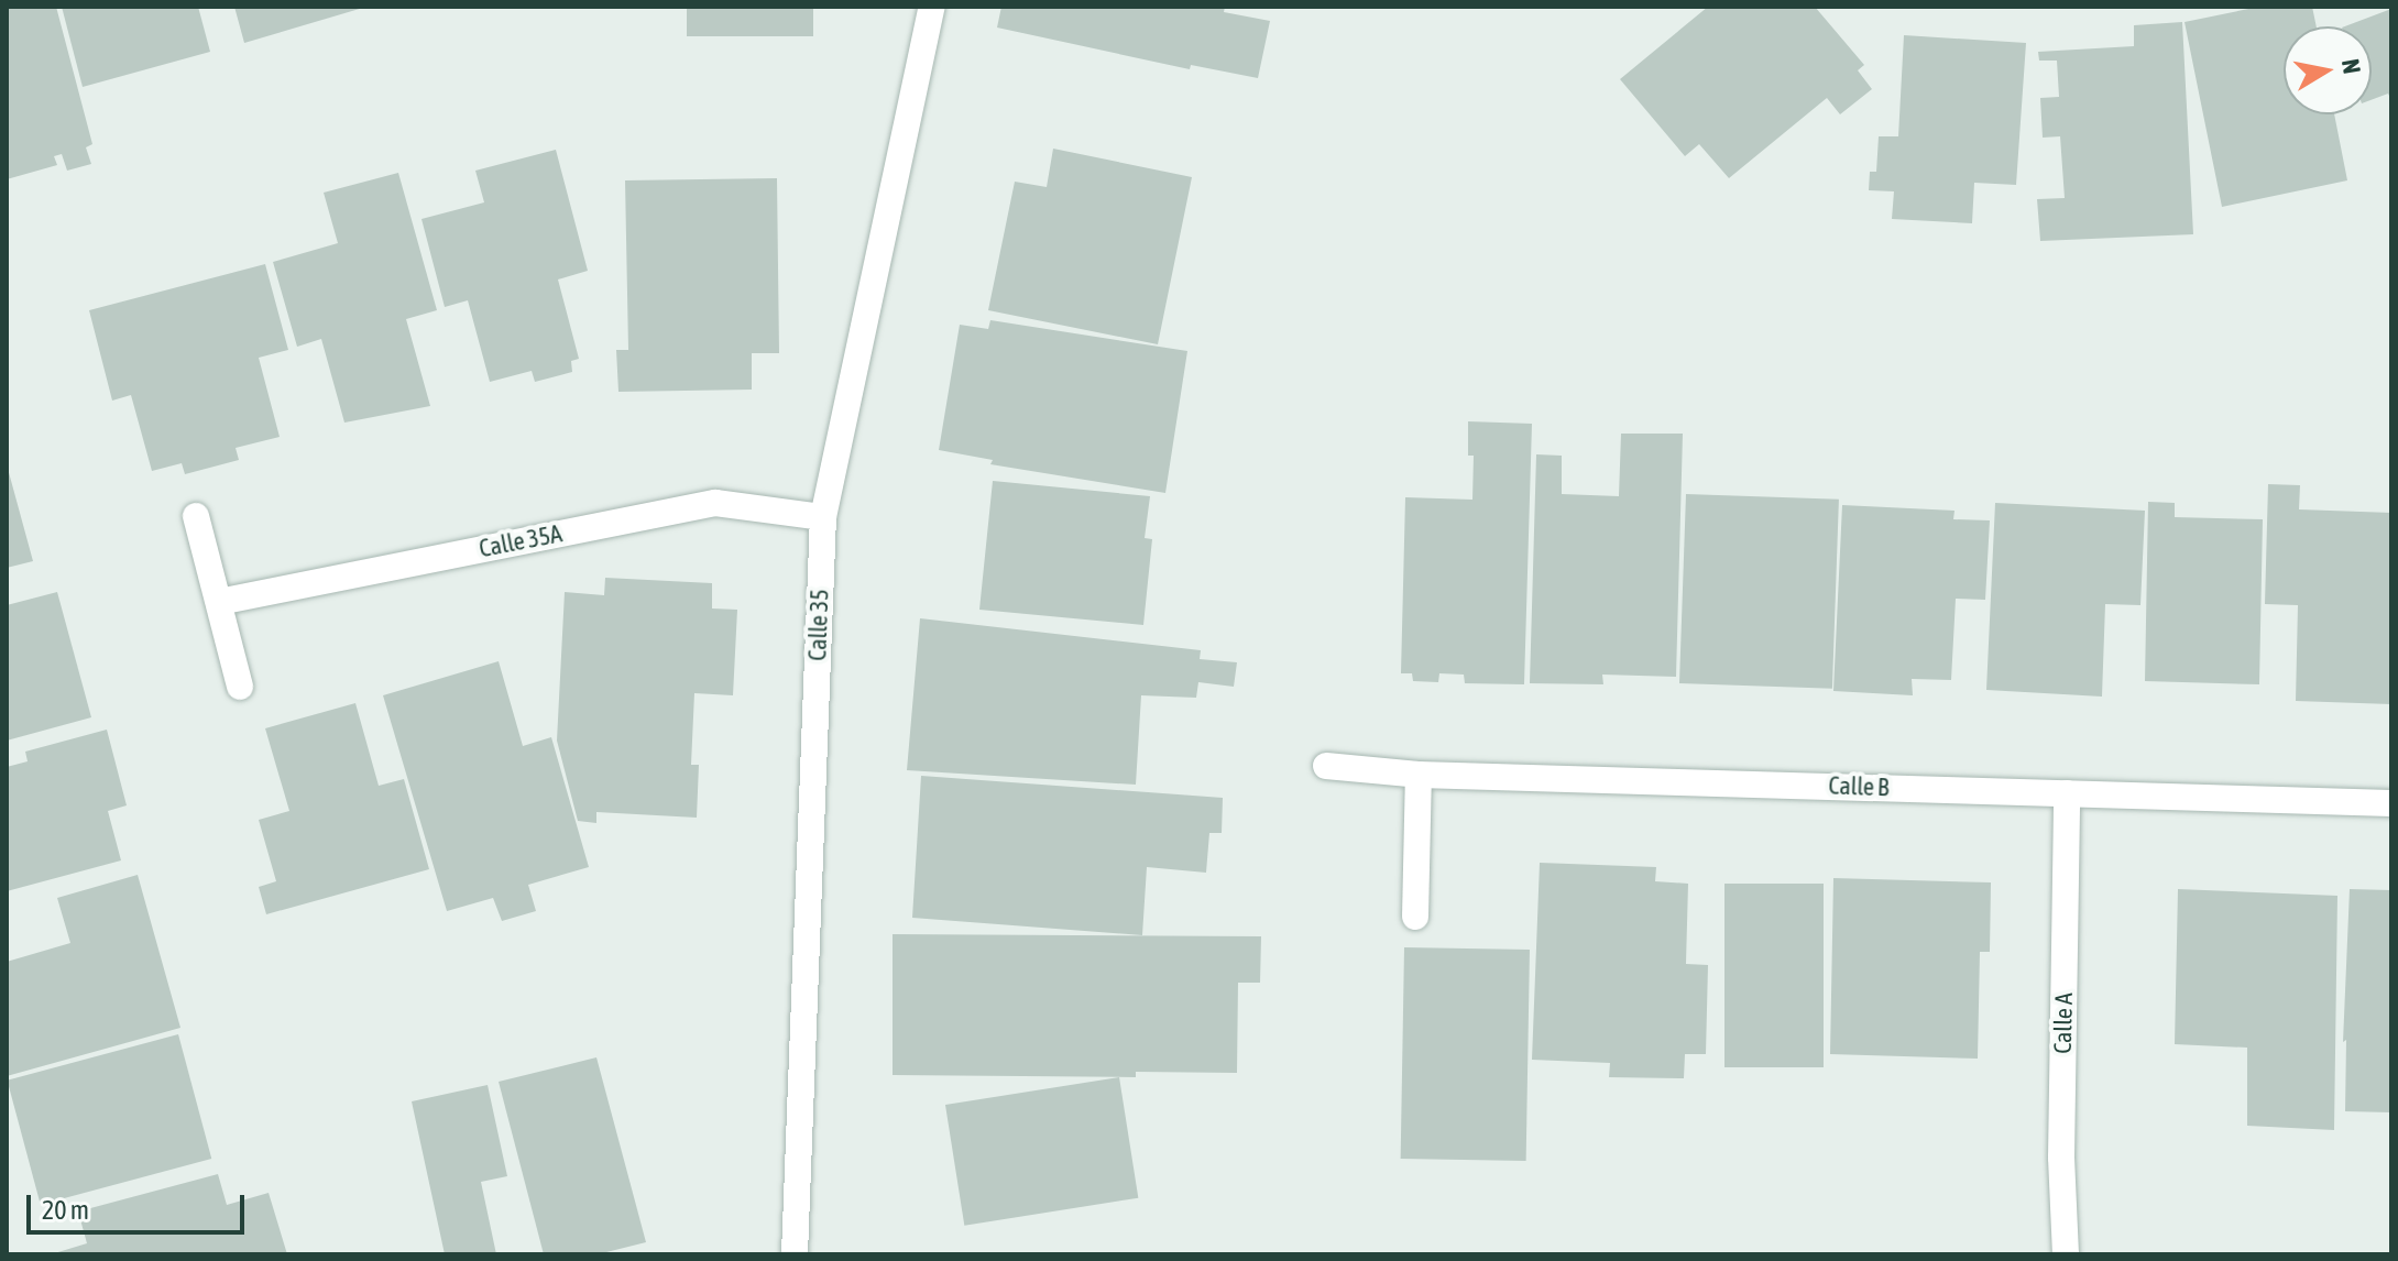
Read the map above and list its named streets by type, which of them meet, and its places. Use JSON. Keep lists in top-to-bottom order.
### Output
{
  "streets": {
    "street": [
      "Calle 35A",
      "Calle 35",
      "Calle B",
      "Calle A"
    ]
  },
  "crossings": [
    ["Calle 35A", "Calle 35"],
    ["Calle B", "Calle A"]
  ],
  "scale_bar": "20 m",
  "north": "right"
}
